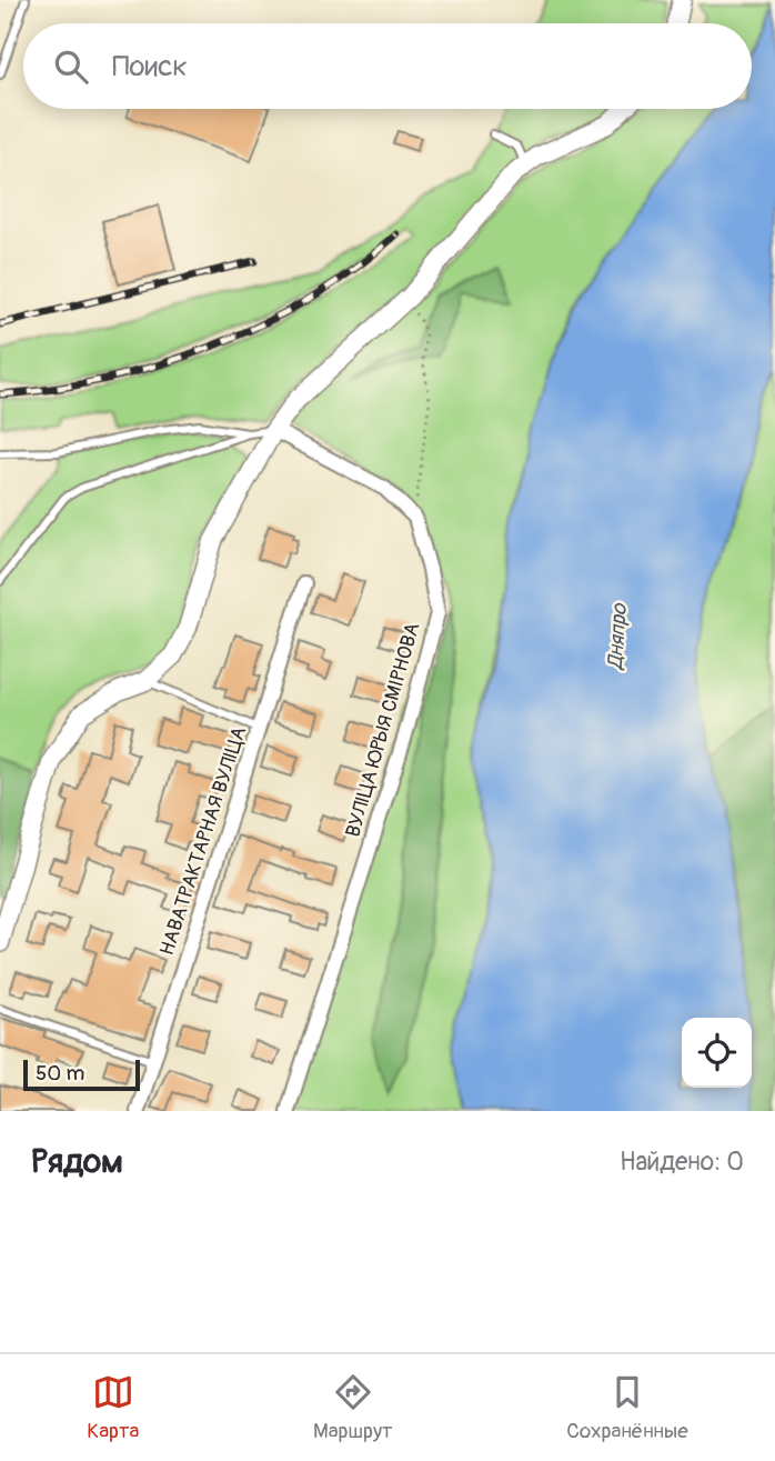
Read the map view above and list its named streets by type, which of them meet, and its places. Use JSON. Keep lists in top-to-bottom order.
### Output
{
  "streets": {
    "street": ["ВУЛІЦА ЮРЫЯ СМІРНОВА", "НАВАТРАКТАРНАЯ ВУЛІЦА"]
  },
  "water": ["Дняпро"],
  "scale_bar": "50 m",
  "page": {
    "search": "Поиск",
    "scale": "50 m",
    "heading": ["Рядом", "Найдено: 0"],
    "nav": ["Карта", "Маршрут", "Сохранённые"]
  }
}
